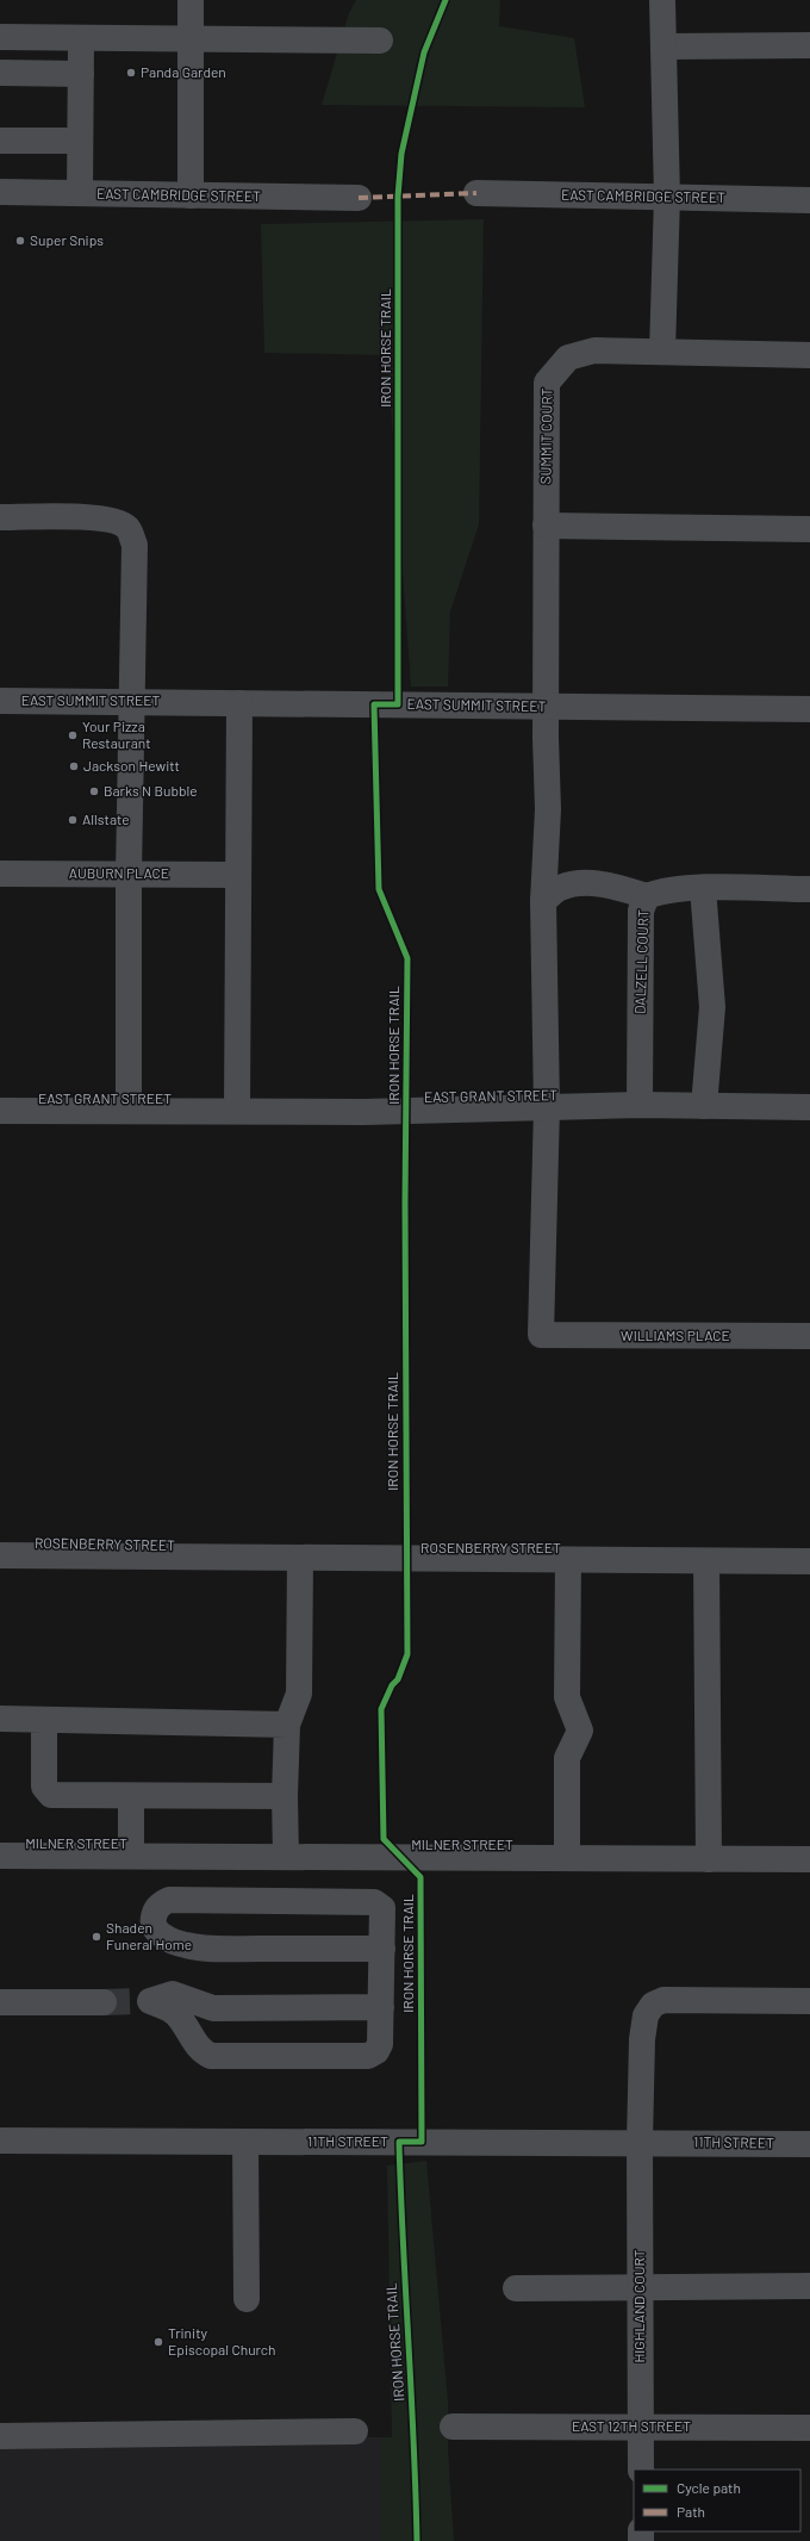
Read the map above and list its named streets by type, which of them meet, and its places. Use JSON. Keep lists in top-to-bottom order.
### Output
{
  "streets": {
    "street": [
      "EAST CAMBRIDGE STREET",
      "SUMMIT COURT",
      "EAST SUMMIT STREET",
      "AUBURN PLACE",
      "DALZELL COURT",
      "EAST GRANT STREET",
      "WILLIAMS PLACE",
      "ROSENBERRY STREET",
      "MILNER STREET",
      "11TH STREET",
      "HIGHLAND COURT",
      "EAST 12TH STREET"
    ],
    "cycle path": ["IRON HORSE TRAIL"]
  },
  "crossings": [
    ["SUMMIT COURT", "EAST SUMMIT STREET"],
    ["SUMMIT COURT", "EAST GRANT STREET"],
    ["SUMMIT COURT", "WILLIAMS PLACE"],
    ["DALZELL COURT", "EAST GRANT STREET"],
    ["11TH STREET", "HIGHLAND COURT"],
    ["HIGHLAND COURT", "EAST 12TH STREET"]
  ],
  "places": [
    "Panda Garden",
    "Super Snips",
    "Your Pizza Restaurant",
    "Jackson Hewitt",
    "Barks N Bubble",
    "Allstate",
    "Shaden Funeral Home",
    "Trinity Episcopal Church"
  ],
  "legend": ["Cycle path", "Path"]
}
